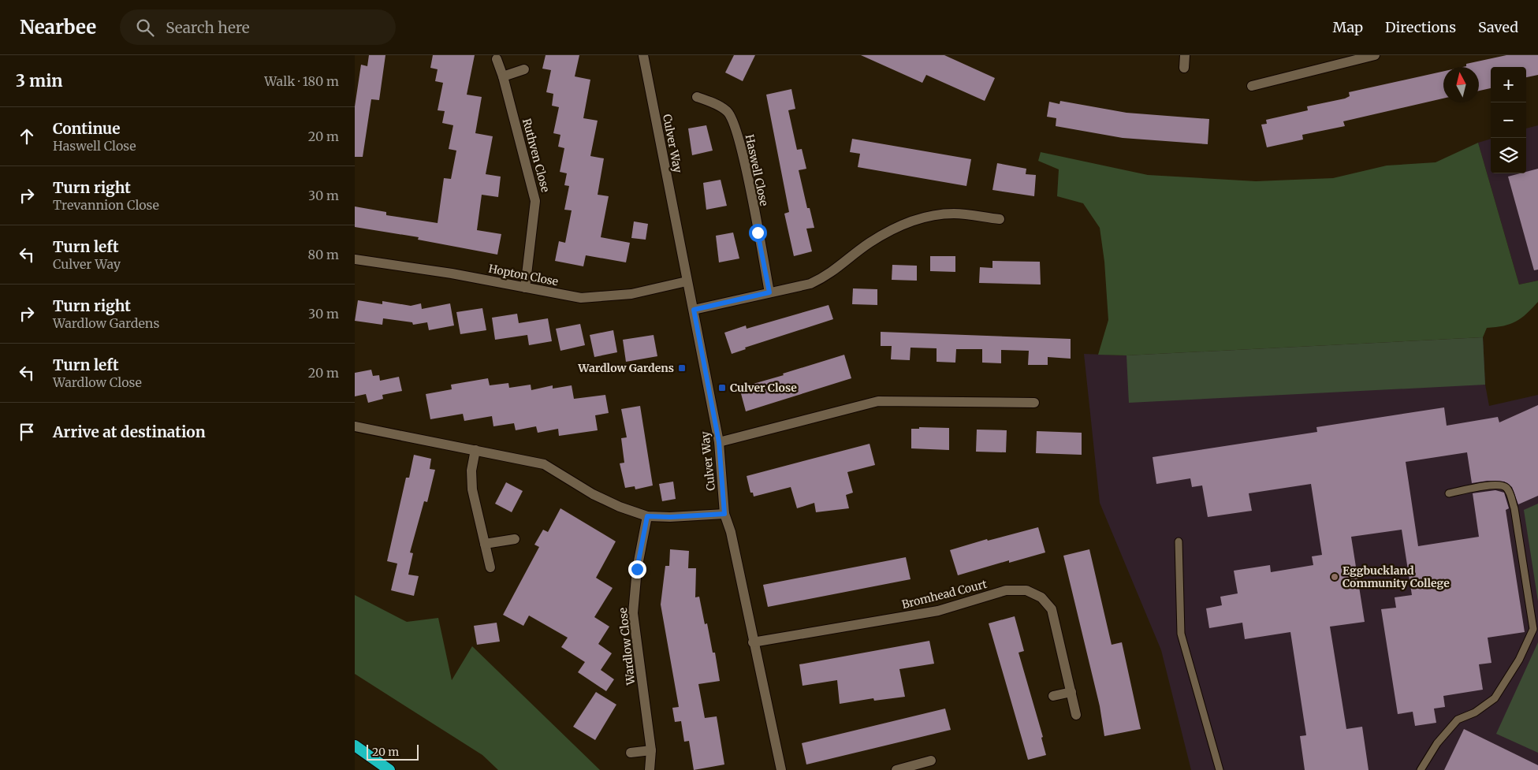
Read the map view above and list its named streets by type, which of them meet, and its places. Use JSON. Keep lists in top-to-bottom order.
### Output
{
  "streets": {
    "street": [
      "Culver Way",
      "Ruthven Close",
      "Haswell Close",
      "Hopton Close",
      "Bromhead Court",
      "Wardlow Close"
    ]
  },
  "crossings": [
    ["Culver Way", "Hopton Close"],
    ["Culver Way", "Bromhead Court"],
    ["Ruthven Close", "Hopton Close"]
  ],
  "places": {
    "transit": ["Wardlow Gardens", "Culver Close"],
    "other": ["Eggbuckland Community College"]
  },
  "scale_bar": "20 m",
  "north": "top",
  "page": {
    "header": "Nearbee",
    "search": "Search here",
    "nav": ["Map", "Directions", "Saved"],
    "heading": ["3 min", "Walk · 180 m"],
    "map_buttons": ["+", "−"],
    "list": [
      ["Continue", "Haswell Close", "20 m"],
      ["Turn right", "Trevannion Close", "30 m"],
      ["Turn left", "Culver Way", "80 m"],
      ["Turn right", "Wardlow Gardens", "30 m"],
      ["Turn left", "Wardlow Close", "20 m"],
      "Arrive at destination"
    ],
    "scale": "20 m"
  }
}
